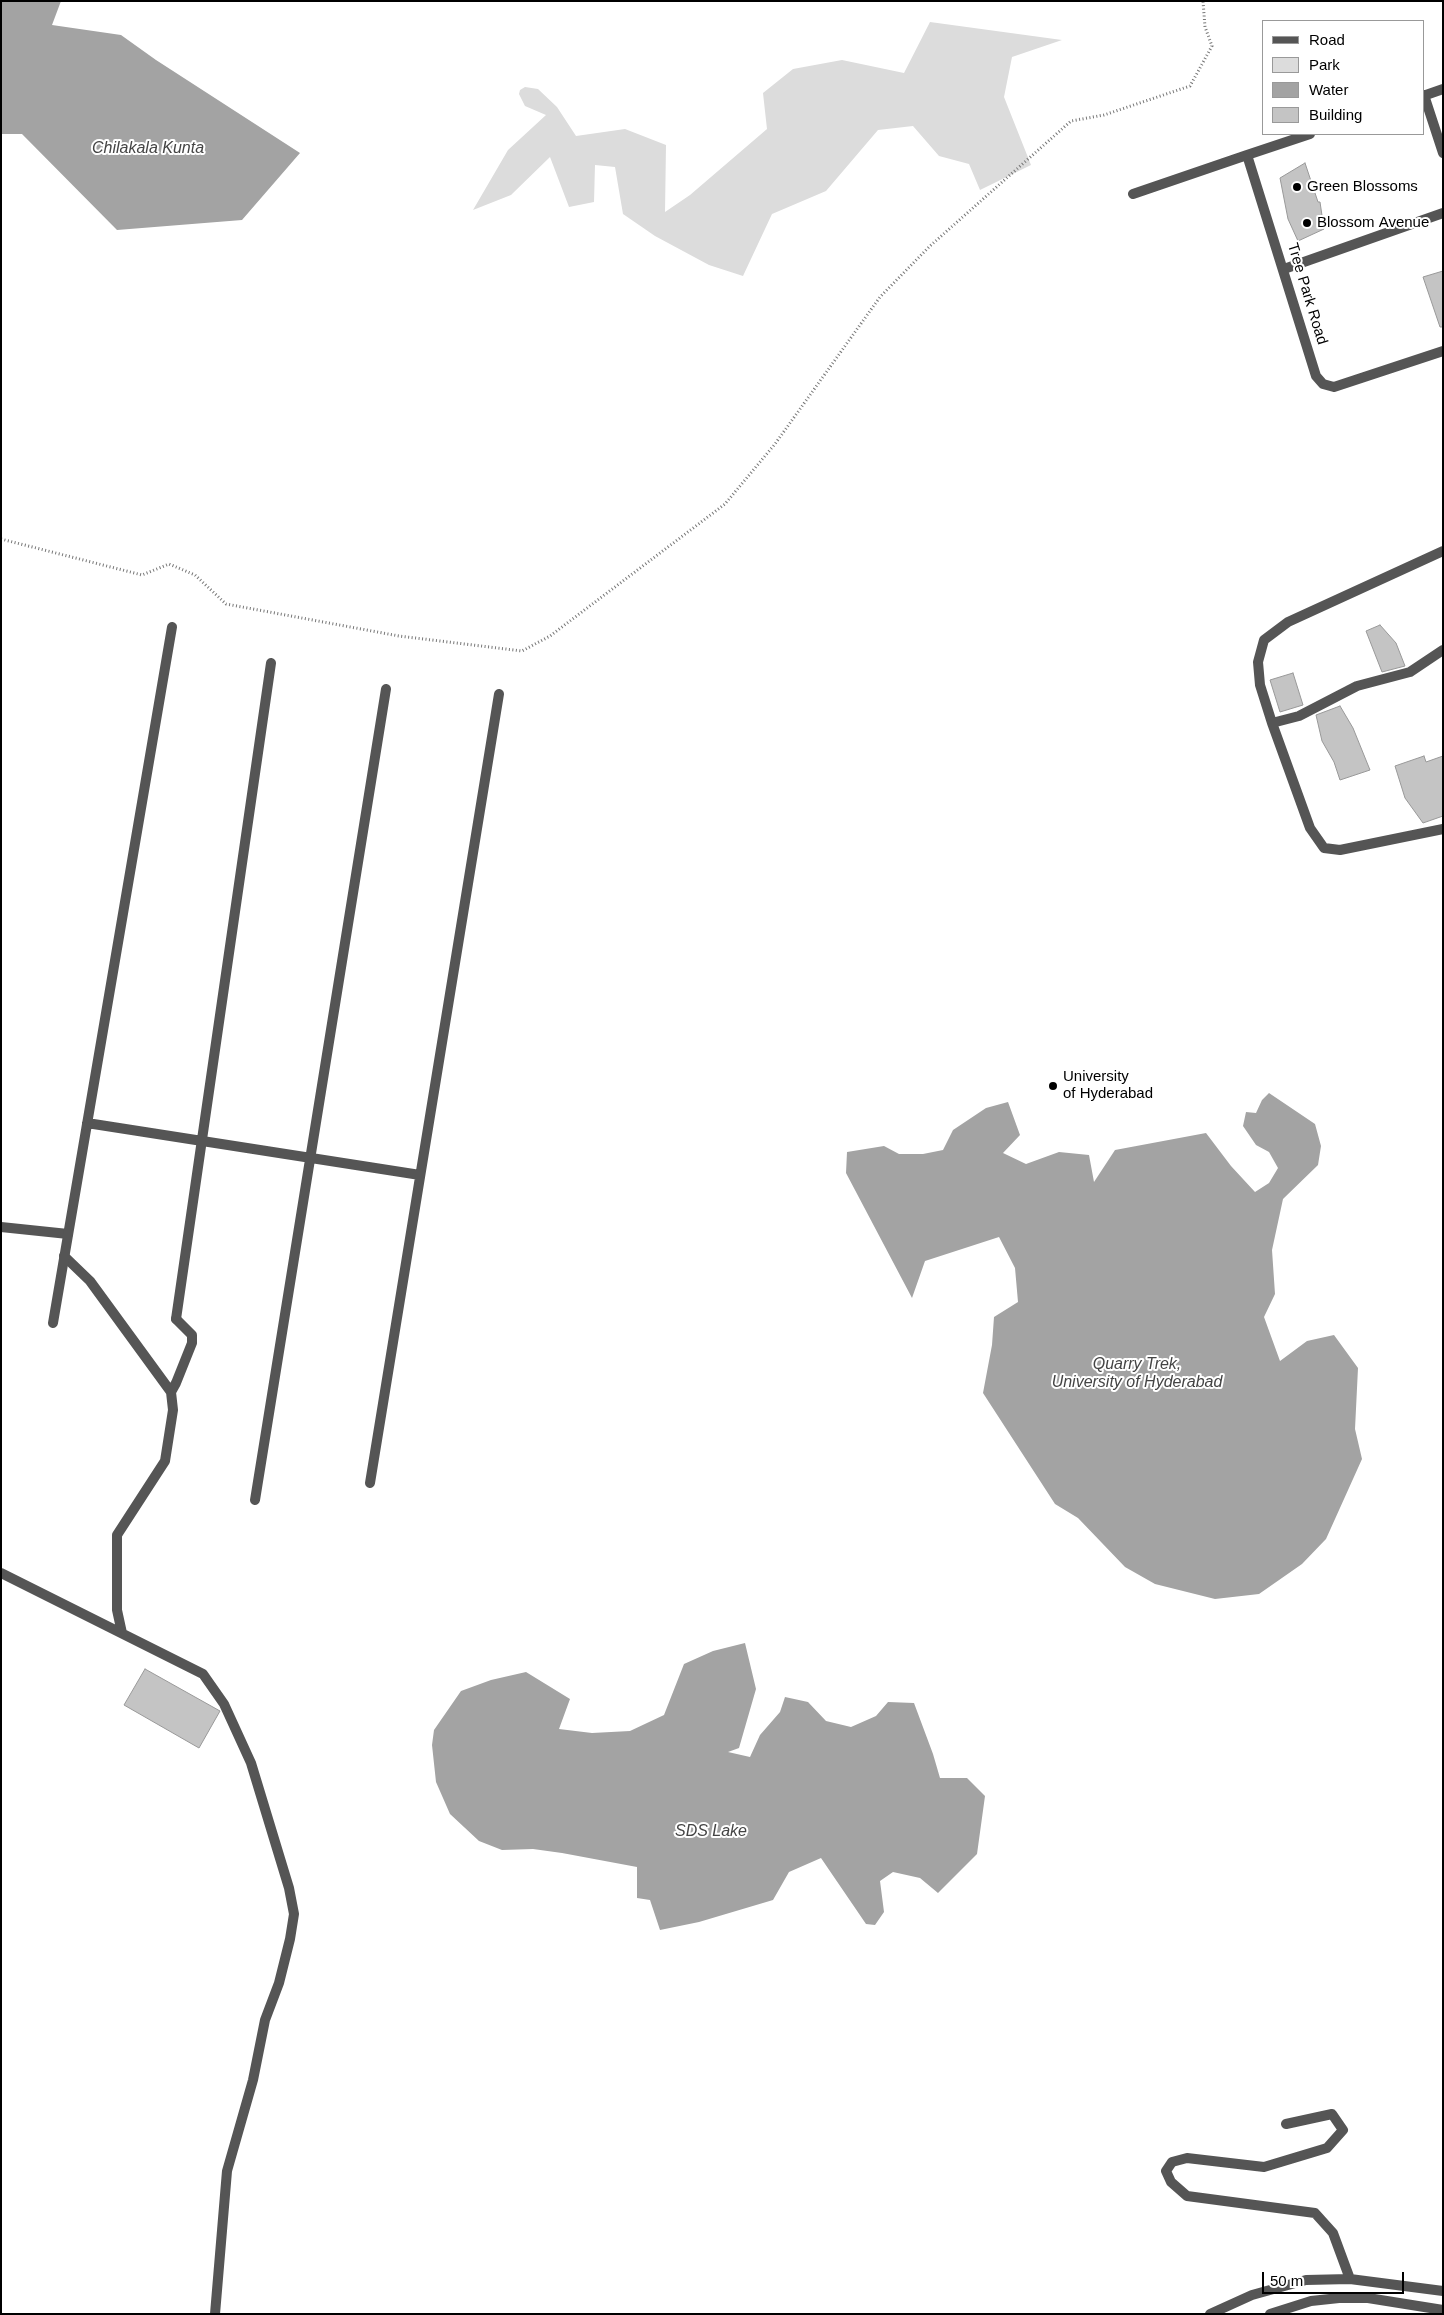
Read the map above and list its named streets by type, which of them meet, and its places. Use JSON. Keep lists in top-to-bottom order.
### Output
{
  "streets": {
    "street": ["Tree Park Road"]
  },
  "water": ["Chilakala Kunta", "Quarry Trek, University of Hyderabad", "SDS Lake"],
  "places": ["Green Blossoms", "Blossom Avenue", "University of Hyderabad"],
  "legend": [
    "Road",
    "Park",
    "Water",
    "Building"
  ],
  "scale_bar": "50 m"
}
